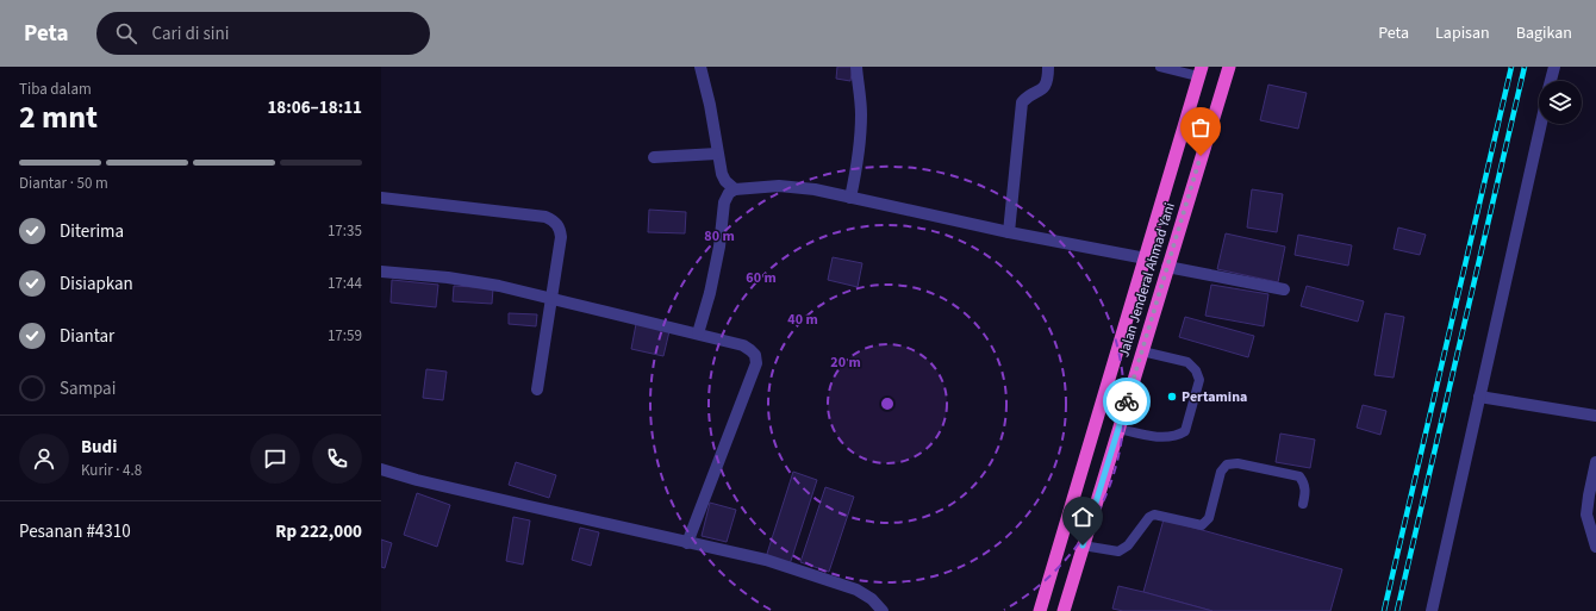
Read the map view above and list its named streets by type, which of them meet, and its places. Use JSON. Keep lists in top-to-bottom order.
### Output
{
  "streets": {
    "highway": ["Jalan Jenderal Ahmad Yani"]
  },
  "places": ["Pertamina"],
  "page": {
    "header": "Peta",
    "search": "Cari di sini",
    "nav": ["Peta", "Lapisan", "Bagikan"],
    "heading": ["2 mnt", "Tiba dalam", "18:06–18:11"],
    "panel": [
      "Budi",
      "Kurir · 4.8",
      "Pesanan #4310",
      "Rp 222,000"
    ],
    "bar": "Diantar · 50 m",
    "list": [
      ["Diterima", "17:35"],
      ["Disiapkan", "17:44"],
      ["Diantar", "17:59"],
      "Sampai"
    ]
  },
  "rings": [
    "80 m",
    "60 m",
    "40 m",
    "20 m"
  ]
}
